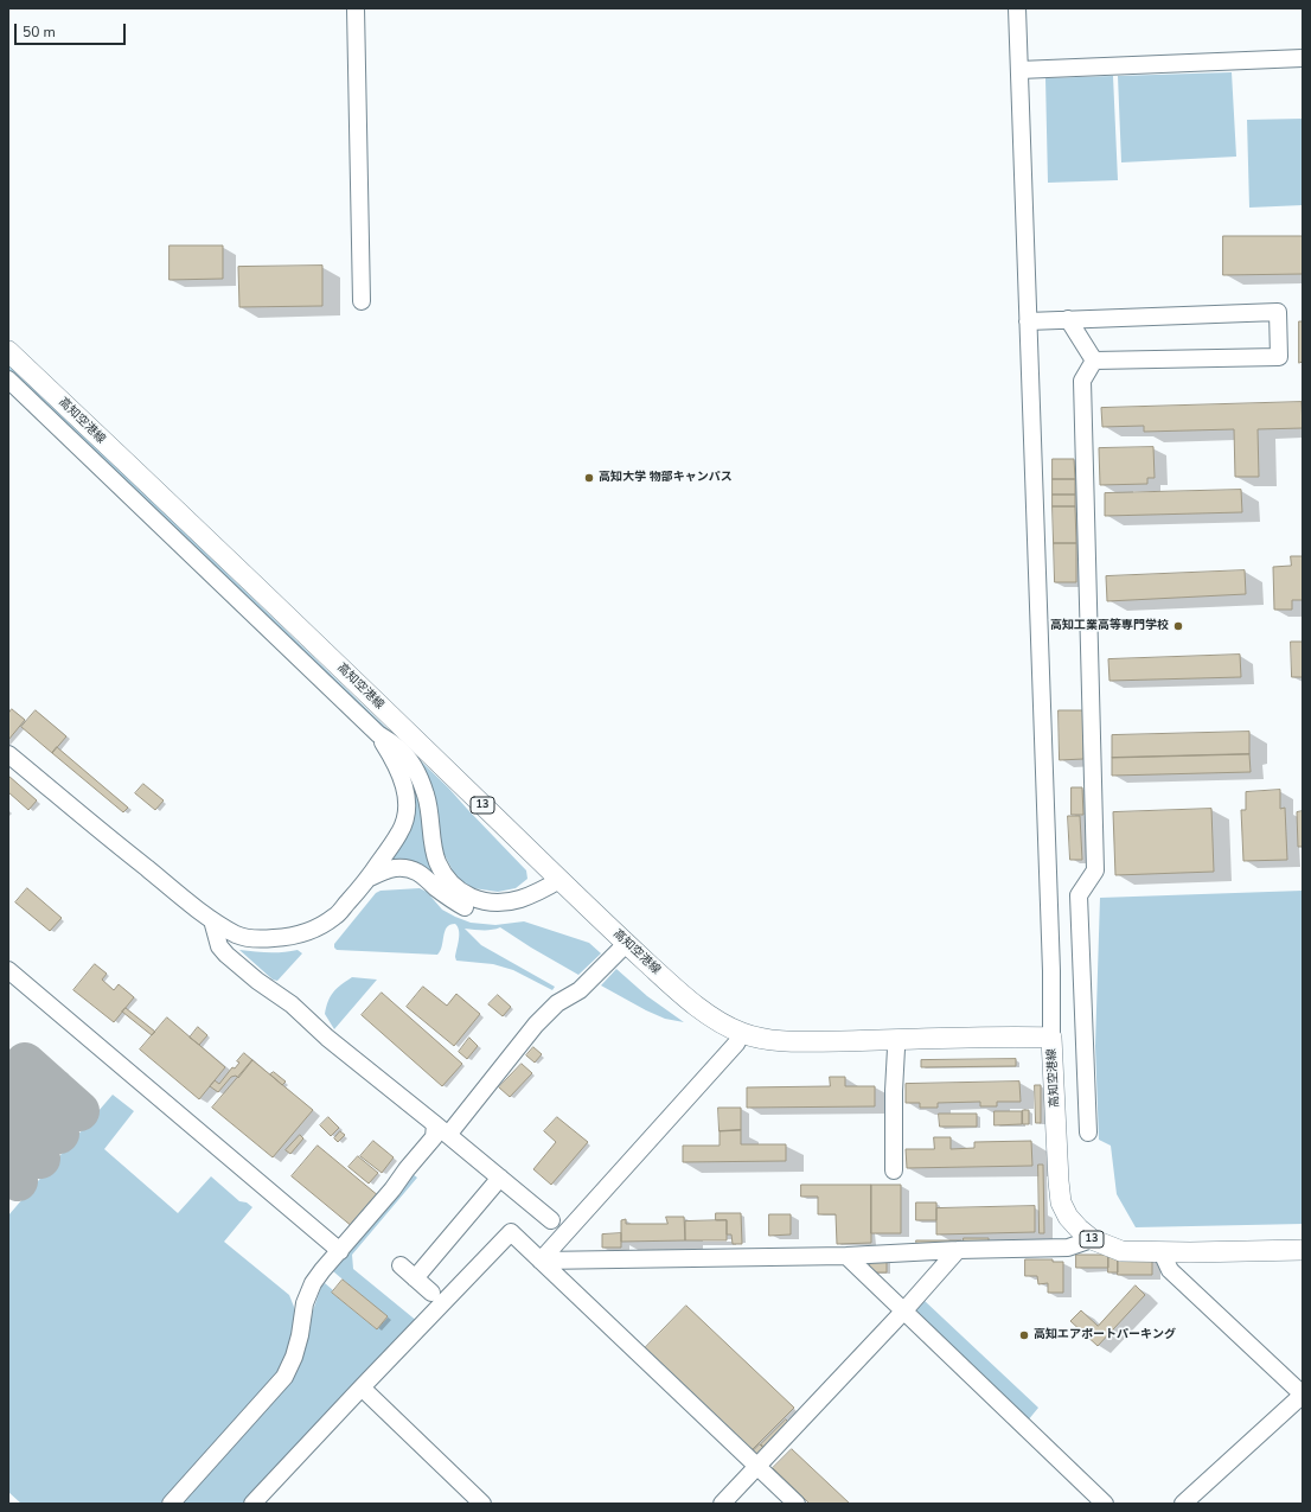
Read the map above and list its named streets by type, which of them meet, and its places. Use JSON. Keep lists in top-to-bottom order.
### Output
{
  "streets": {
    "main road": ["高知空港線", "13"]
  },
  "places": ["高知大学 物部キャンパス", "高知工業高等専門学校", "高知エアポートパーキング"],
  "scale_bar": "50 m"
}
